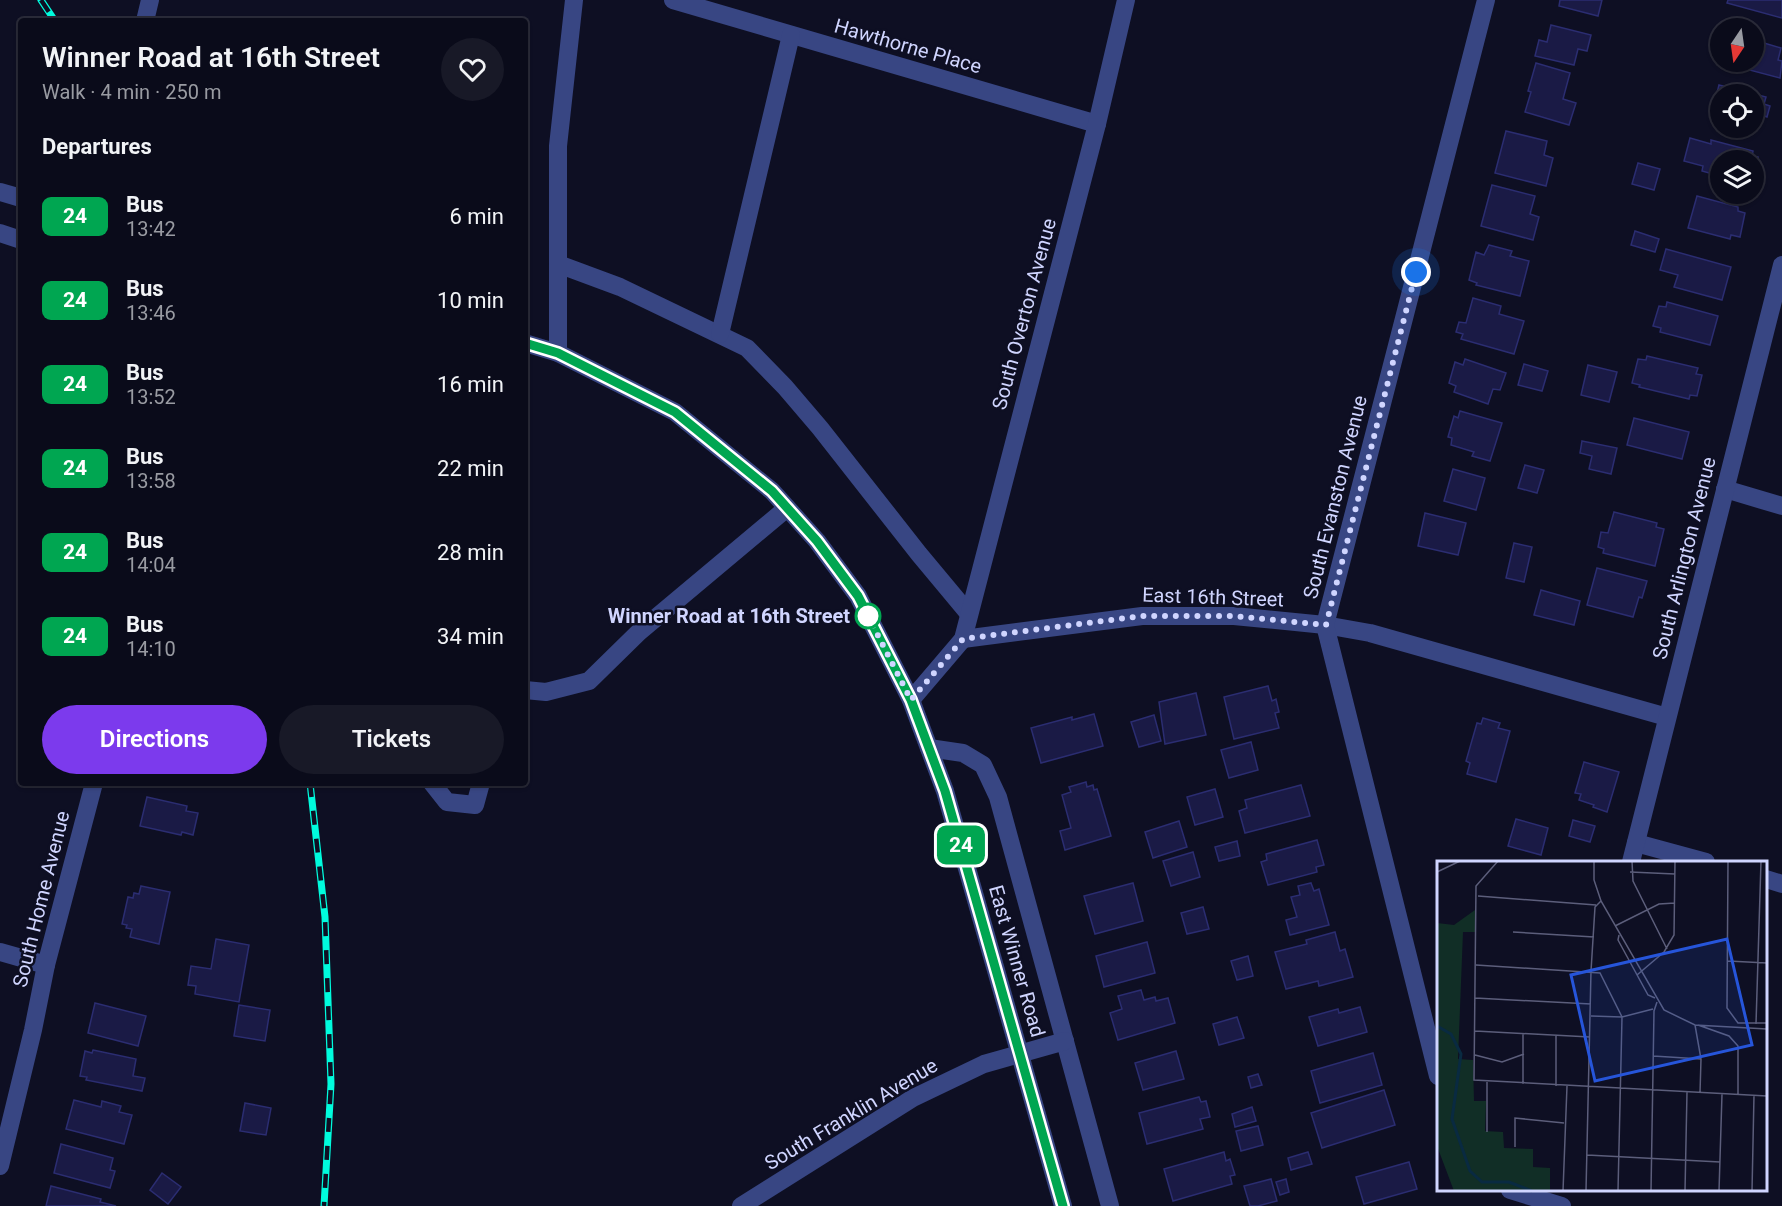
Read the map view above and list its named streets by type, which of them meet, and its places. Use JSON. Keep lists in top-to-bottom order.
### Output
{
  "streets": {
    "street": [
      "Hawthorne Place",
      "South Overton Avenue",
      "South Evanston Avenue",
      "South Arlington Avenue",
      "East 16th Street",
      "South Home Avenue",
      "East Winner Road",
      "South Franklin Avenue"
    ]
  },
  "crossings": [
    ["Hawthorne Place", "South Overton Avenue"],
    ["South Overton Avenue", "East 16th Street"],
    ["South Evanston Avenue", "East 16th Street"],
    ["South Arlington Avenue", "East 16th Street"],
    ["East Winner Road", "South Franklin Avenue"]
  ],
  "places": ["Winner Road at 16th Street"],
  "lines": ["bus line 24"],
  "north": "bottom",
  "page": {
    "on_map": "24",
    "heading": [
      ["Winner Road at 16th Street", "Walk · 4 min · 250 m"],
      "Departures"
    ],
    "list": [
      {
        "mark": "24",
        "name": "Bus",
        "note": "13:42",
        "value": "6 min"
      },
      {
        "mark": "24",
        "name": "Bus",
        "note": "13:46",
        "value": "10 min"
      },
      {
        "mark": "24",
        "name": "Bus",
        "note": "13:52",
        "value": "16 min"
      },
      {
        "mark": "24",
        "name": "Bus",
        "note": "13:58",
        "value": "22 min"
      },
      {
        "mark": "24",
        "name": "Bus",
        "note": "14:04",
        "value": "28 min"
      },
      {
        "mark": "24",
        "name": "Bus",
        "note": "14:10",
        "value": "34 min"
      }
    ],
    "buttons": ["Directions", "Tickets"]
  }
}
